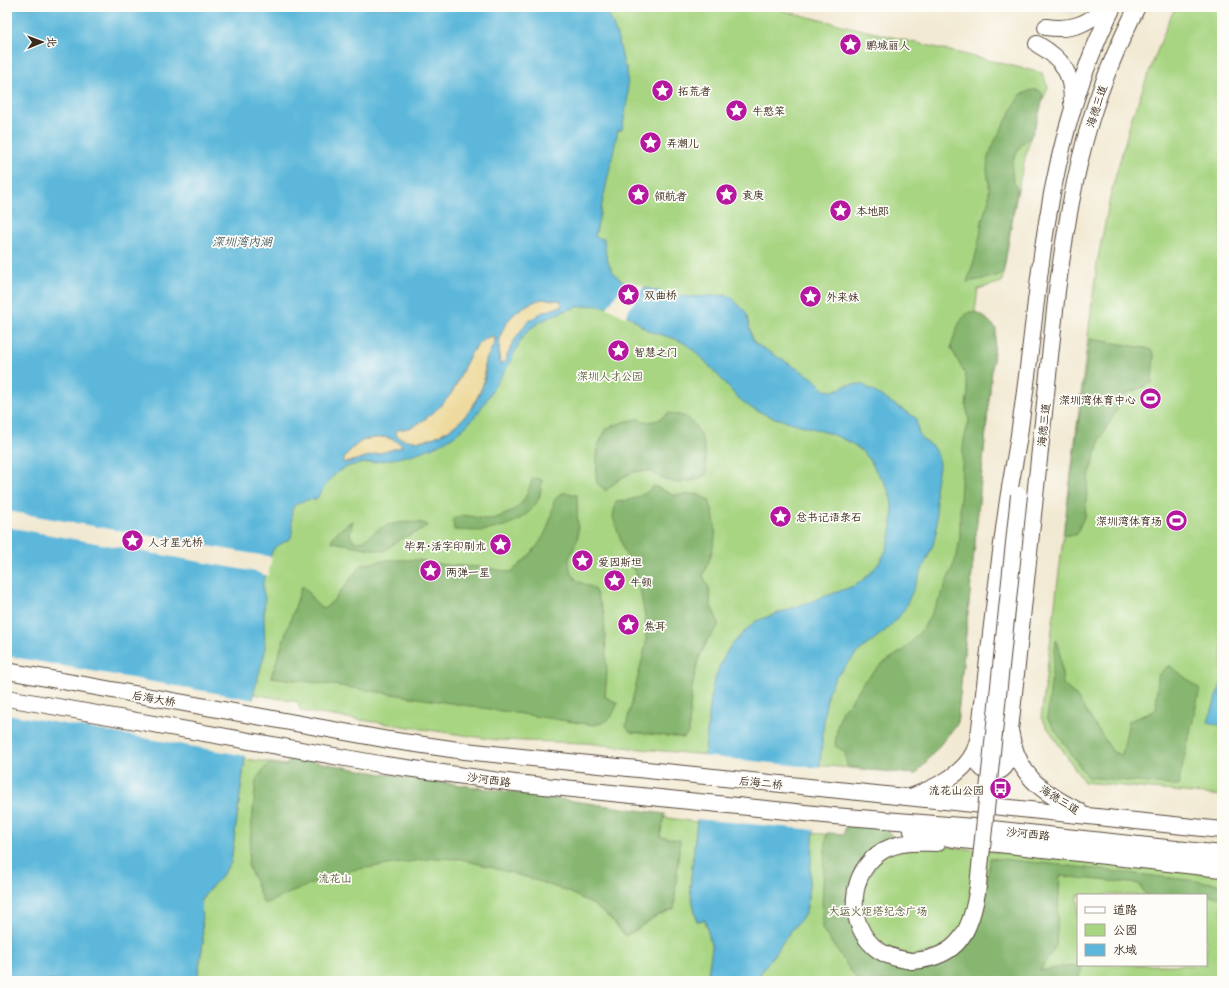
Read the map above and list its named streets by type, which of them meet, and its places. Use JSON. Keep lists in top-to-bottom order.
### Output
{
  "streets": {
    "main road": [
      "海德三道",
      "后海大桥",
      "沙河西路",
      "后海二桥"
    ]
  },
  "crossings": [
    ["海德三道", "沙河西路"],
    ["后海大桥", "后海二桥"],
    ["沙河西路", "后海二桥"]
  ],
  "water": ["深圳湾内湖"],
  "parks": ["深圳人才公园", "流花山", "大运火炬塔纪念广场"],
  "places": {
    "place": [
      "鹏城丽人",
      "拓荒者",
      "牛憨笨",
      "弄潮儿",
      "袁庚",
      "领航者",
      "本地郎",
      "双曲桥",
      "外来妹",
      "智慧之门",
      "总书记语录石",
      "人才星光桥",
      "毕昇·活字印刷术",
      "爱因斯坦",
      "两弹一星",
      "牛顿",
      "焦耳"
    ],
    "sports": ["深圳湾体育中心", "深圳湾体育场"],
    "bus stop": ["流花山公园"]
  },
  "legend": ["道路", "公园", "水域"],
  "north": "right"
}
